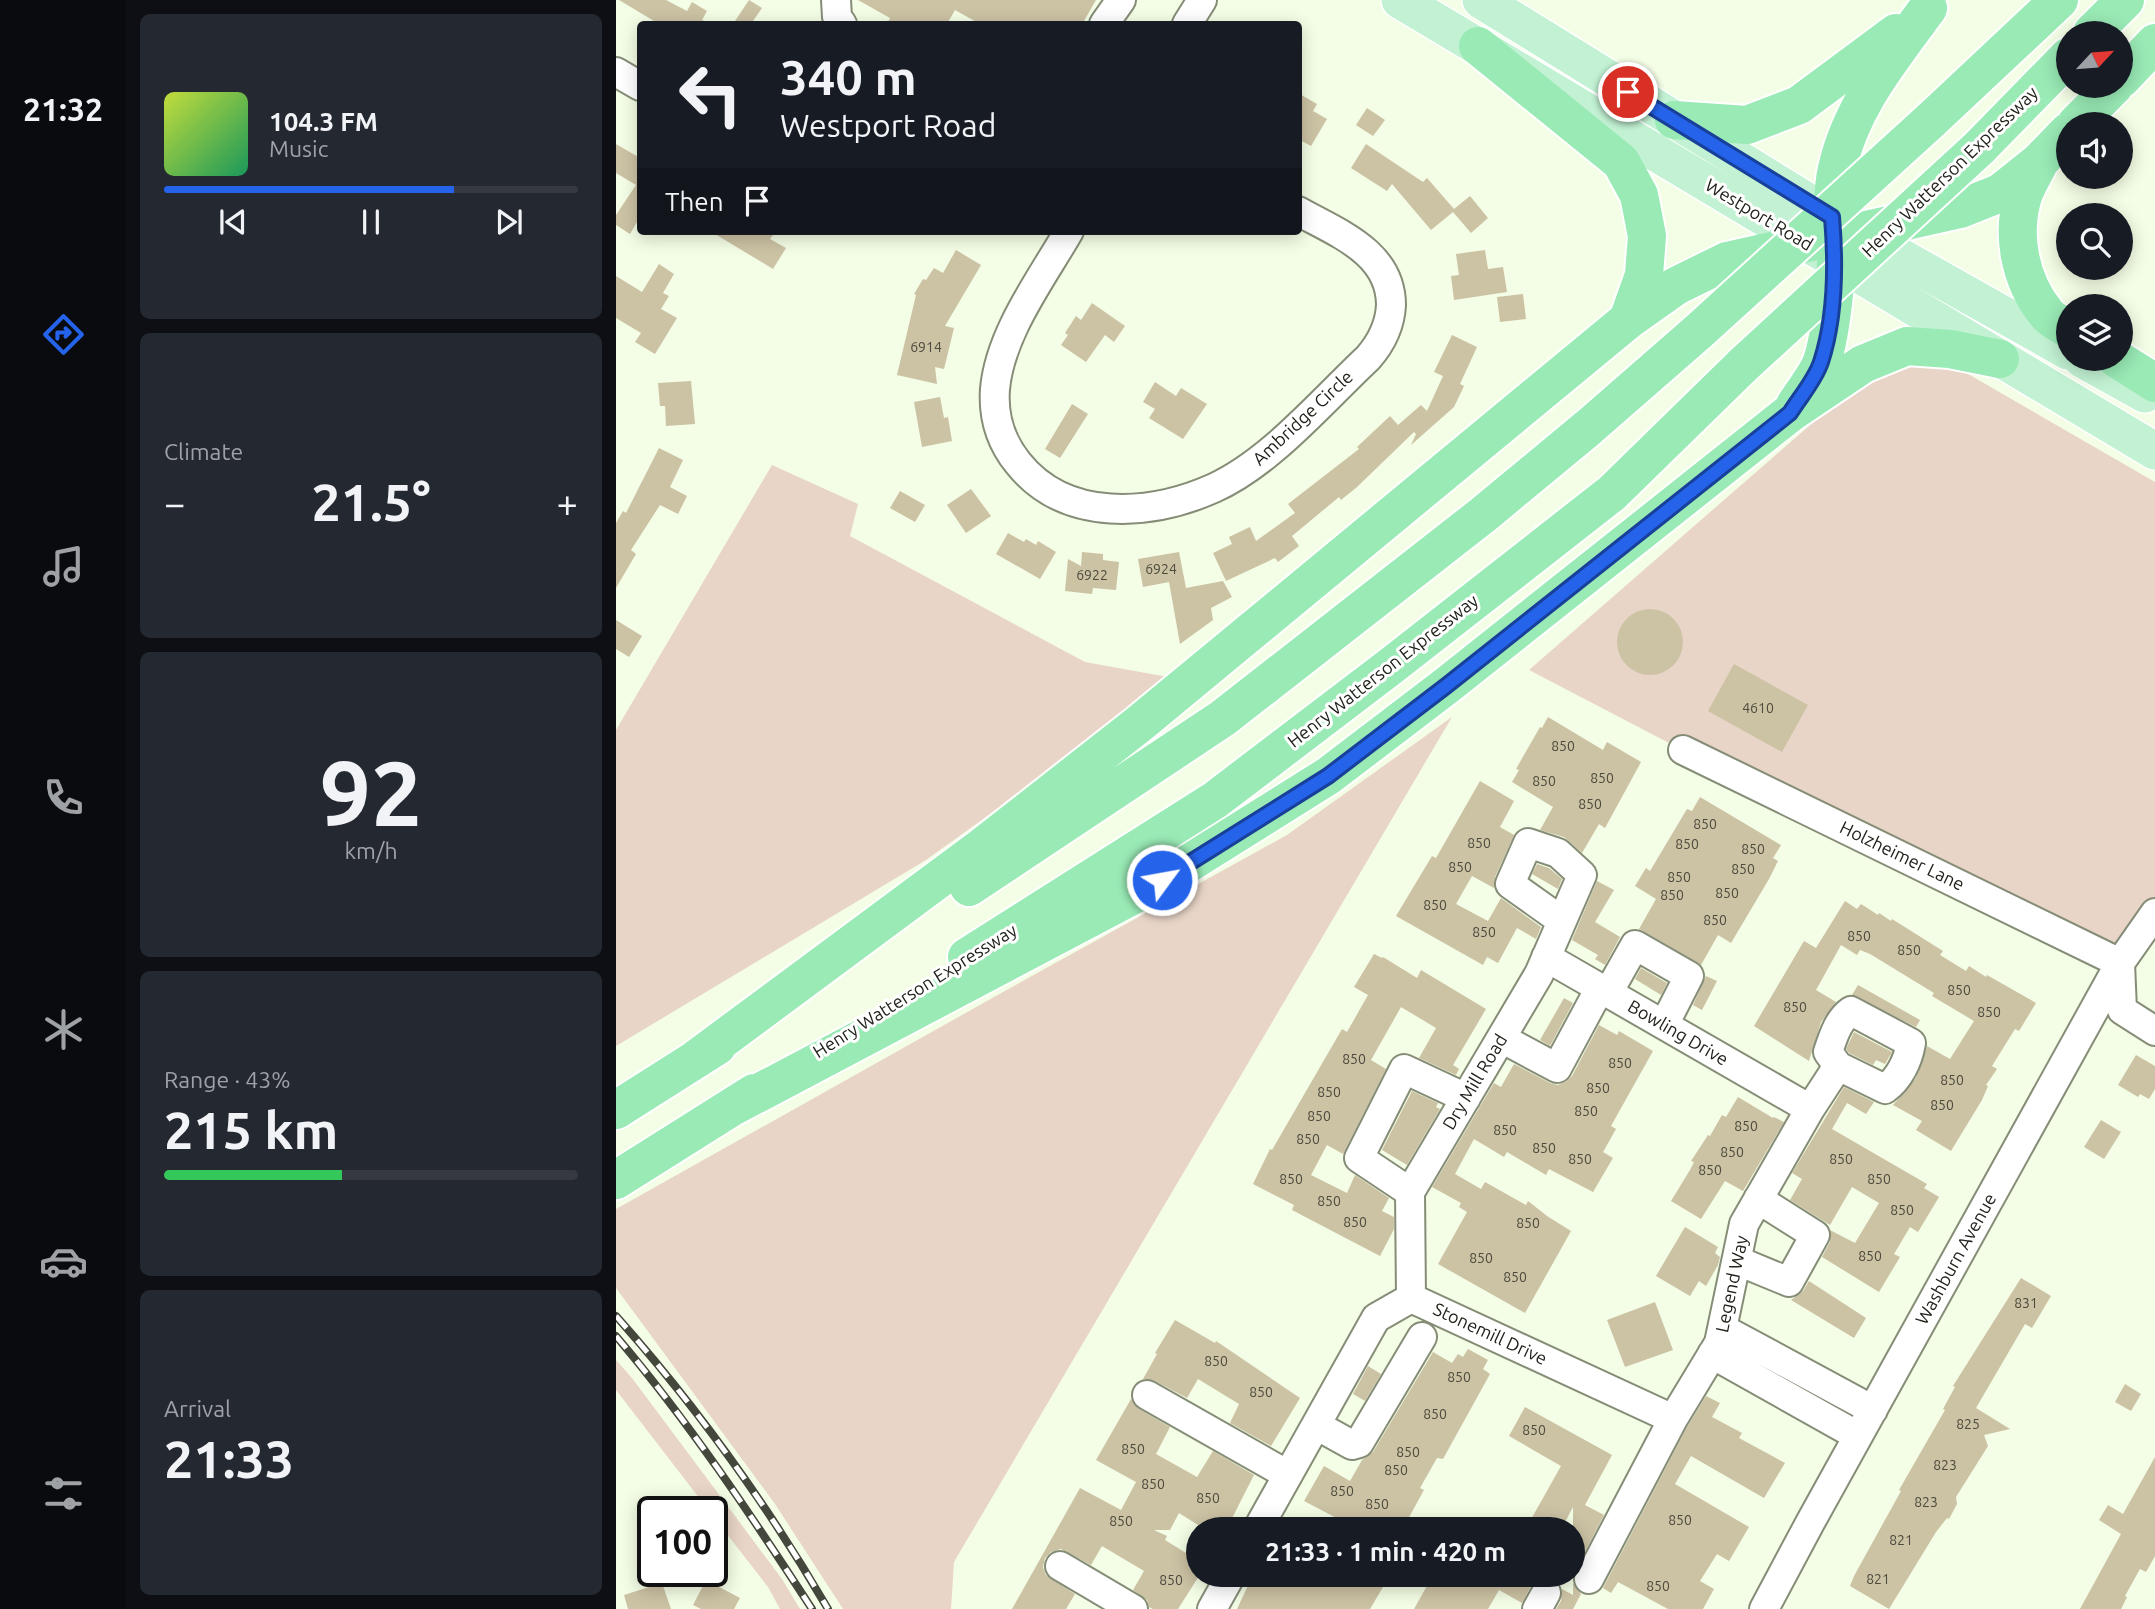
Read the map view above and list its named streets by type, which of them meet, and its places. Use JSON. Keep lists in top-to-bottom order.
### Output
{
  "streets": {
    "highway": ["Henry Watterson Expressway"],
    "main road": ["Westport Road"],
    "street": [
      "Ambridge Circle",
      "Holzheimer Lane",
      "Bowling Drive",
      "Dry Mill Road",
      "Washburn Avenue",
      "Legend Way",
      "Stonemill Drive"
    ]
  },
  "crossings": [
    ["Holzheimer Lane", "Washburn Avenue"],
    ["Bowling Drive", "Dry Mill Road"],
    ["Bowling Drive", "Legend Way"],
    ["Legend Way", "Stonemill Drive"]
  ],
  "house_numbers": [
    "6914",
    "6924",
    "6922",
    "4610",
    "850",
    "850",
    "850",
    "850",
    "850",
    "850",
    "850",
    "850",
    "850",
    "850",
    "850",
    "850",
    "850",
    "850",
    "850",
    "850",
    "850",
    "850",
    "850",
    "850",
    "850",
    "850",
    "850",
    "850",
    "850",
    "850",
    "850",
    "850",
    "850",
    "850",
    "850",
    "850",
    "850",
    "850",
    "850",
    "850",
    "850",
    "850",
    "850",
    "850",
    "850",
    "850",
    "850",
    "850",
    "850",
    "850",
    "831",
    "850",
    "850",
    "850",
    "850",
    "825",
    "850",
    "850",
    "850",
    "823",
    "850",
    "850",
    "850",
    "850",
    "823",
    "850",
    "850",
    "850",
    "821",
    "821",
    "850",
    "850"
  ],
  "north": "top right",
  "page": {
    "tabs": "21:32",
    "turn": ["340 m", "Westport Road"],
    "song": ["104.3 FM", "Music"],
    "then": "Then",
    "tile": [
      "Climate",
      ["92", "km/h"],
      ["Range · 43%", "215 km"],
      ["Arrival", "21:33"]
    ],
    "heat": ["−", "21.5°", "+"],
    "limit": "100",
    "trip": "21:33 · 1 min · 420 m"
  }
}
